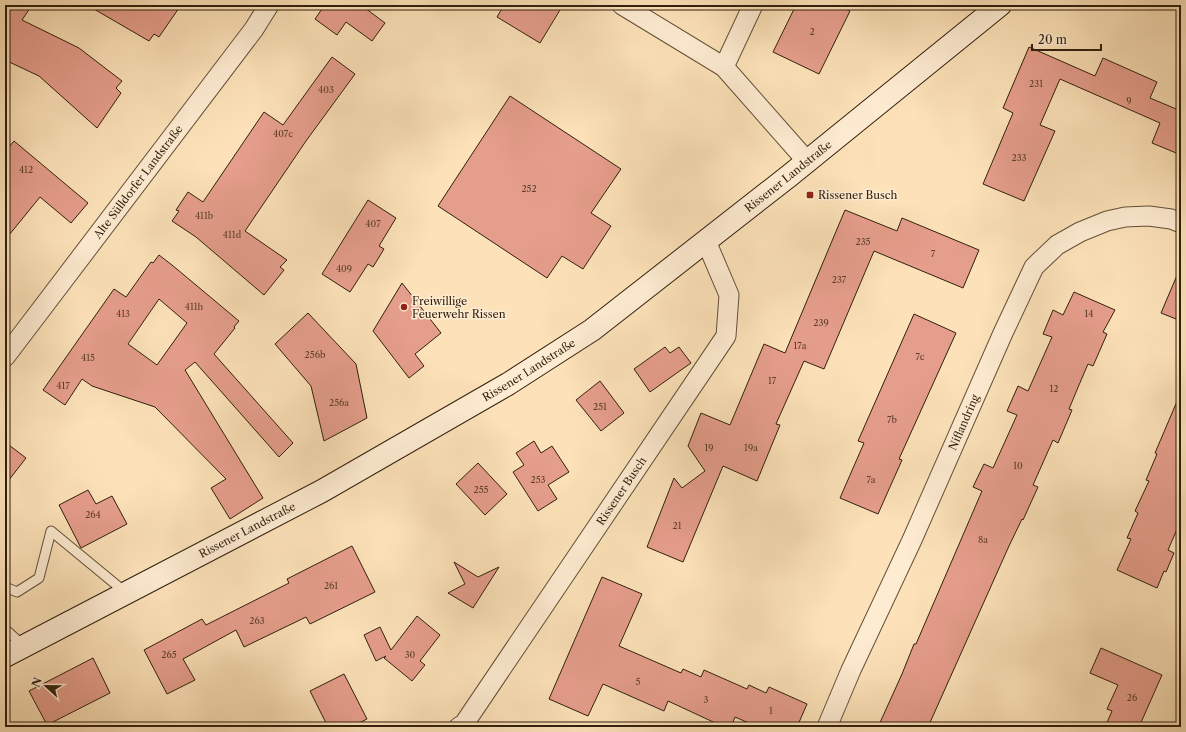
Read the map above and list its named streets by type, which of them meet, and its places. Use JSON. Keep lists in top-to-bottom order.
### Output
{
  "streets": {
    "street": [
      "Rissener Landstraße",
      "Alte Sülldorfer Landstraße",
      "Niflandring",
      "Rissener Busch"
    ]
  },
  "crossings": [
    ["Rissener Landstraße", "Rissener Busch"]
  ],
  "places": {
    "transit": ["Rissener Busch"],
    "other": ["Freiwillige Feuerwehr Rissen"]
  },
  "house_numbers": [
    "2",
    "231",
    "403",
    "9",
    "407c",
    "233",
    "412",
    "252",
    "411b",
    "407",
    "411d",
    "235",
    "7",
    "409",
    "237",
    "411h",
    "413",
    "14",
    "239",
    "17a",
    "256b",
    "7c",
    "415",
    "17",
    "417",
    "12",
    "256a",
    "251",
    "7b",
    "19",
    "19a",
    "10",
    "253",
    "7a",
    "255",
    "264",
    "21",
    "8a",
    "261",
    "263",
    "265",
    "30",
    "5",
    "26",
    "3",
    "1"
  ],
  "scale_bar": "20 m",
  "north": "left"
}
